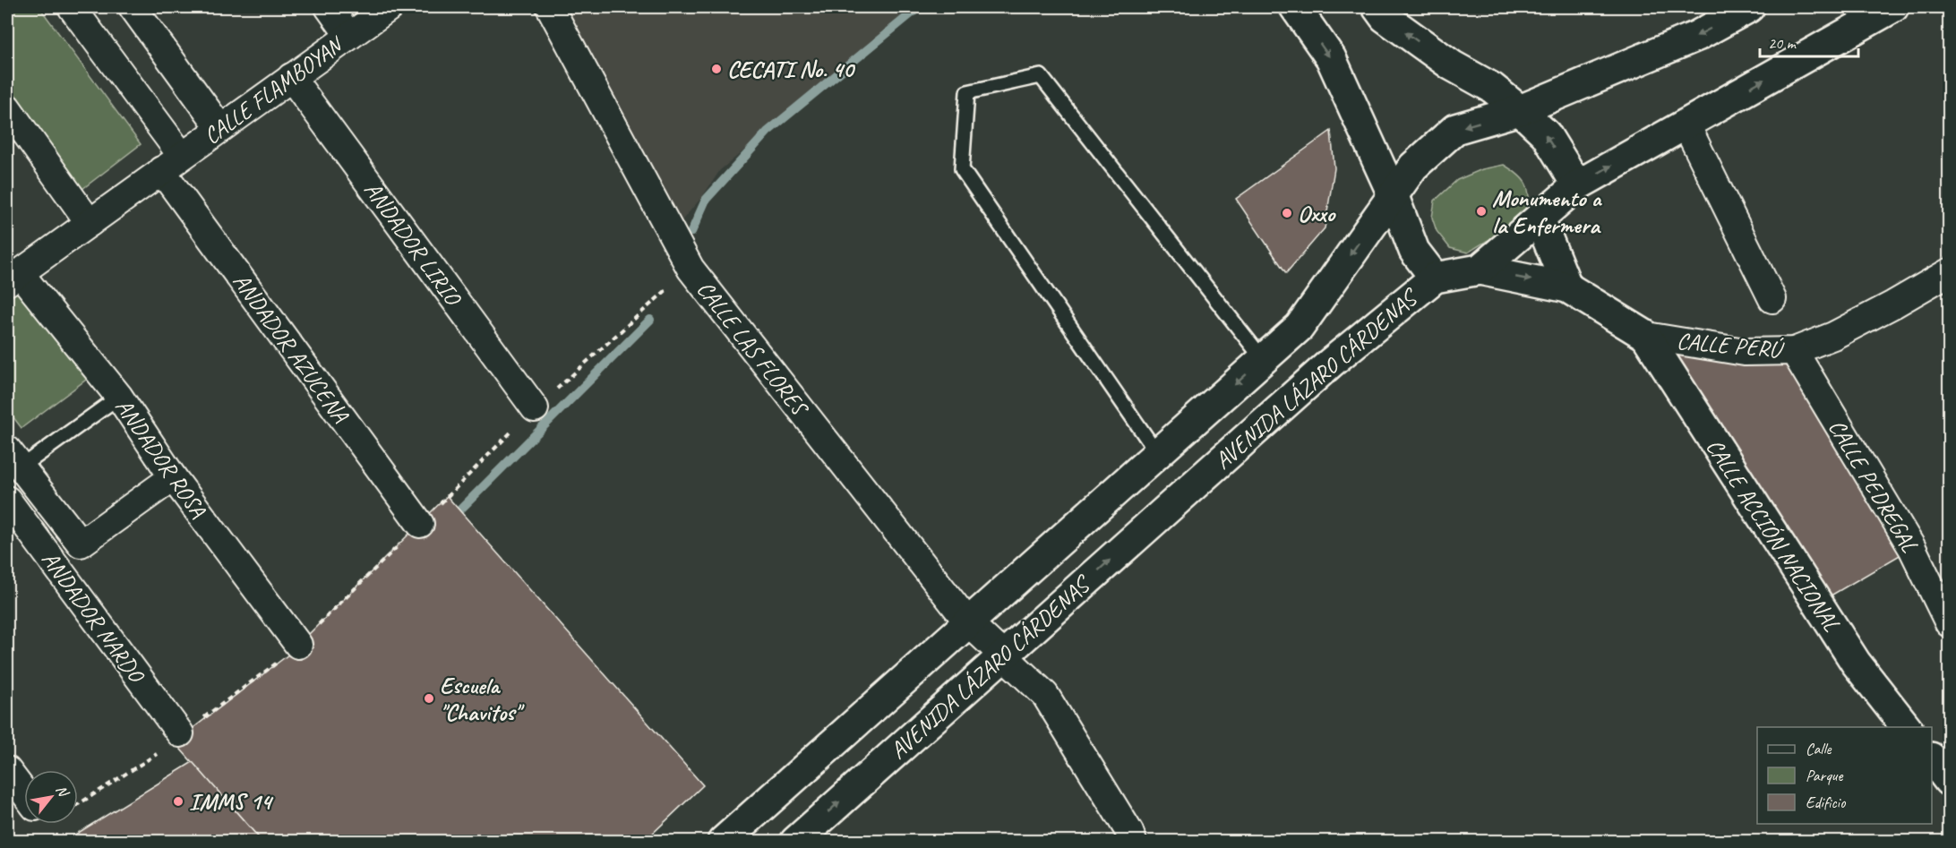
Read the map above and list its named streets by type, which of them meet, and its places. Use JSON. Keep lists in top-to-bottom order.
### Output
{
  "streets": {
    "main road": ["CALLE PERÚ", "AVENIDA LÁZARO CÁRDENAS", "CALLE ACCIÓN NACIONAL"],
    "street": [
      "CALLE FLAMBOYAN",
      "ANDADOR LIRIO",
      "ANDADOR AZUCENA",
      "CALLE LAS FLORES",
      "ANDADOR ROSA",
      "CALLE PEDREGAL",
      "ANDADOR NARDO"
    ]
  },
  "crossings": [
    ["CALLE FLAMBOYAN", "ANDADOR LIRIO"],
    ["CALLE FLAMBOYAN", "ANDADOR AZUCENA"],
    ["CALLE FLAMBOYAN", "ANDADOR ROSA"],
    ["CALLE PERÚ", "AVENIDA LÁZARO CÁRDENAS"],
    ["CALLE PERÚ", "CALLE PEDREGAL"],
    ["CALLE PERÚ", "CALLE ACCIÓN NACIONAL"],
    ["CALLE LAS FLORES", "AVENIDA LÁZARO CÁRDENAS"]
  ],
  "places": [
    "CECATI No. 40",
    "Monumento a la Enfermera",
    "Oxxo",
    "Escuela \"Chavitos\"",
    "IMMS 14"
  ],
  "legend": ["Calle", "Parque", "Edificio"],
  "scale_bar": "20 m",
  "north": "top right"
}
